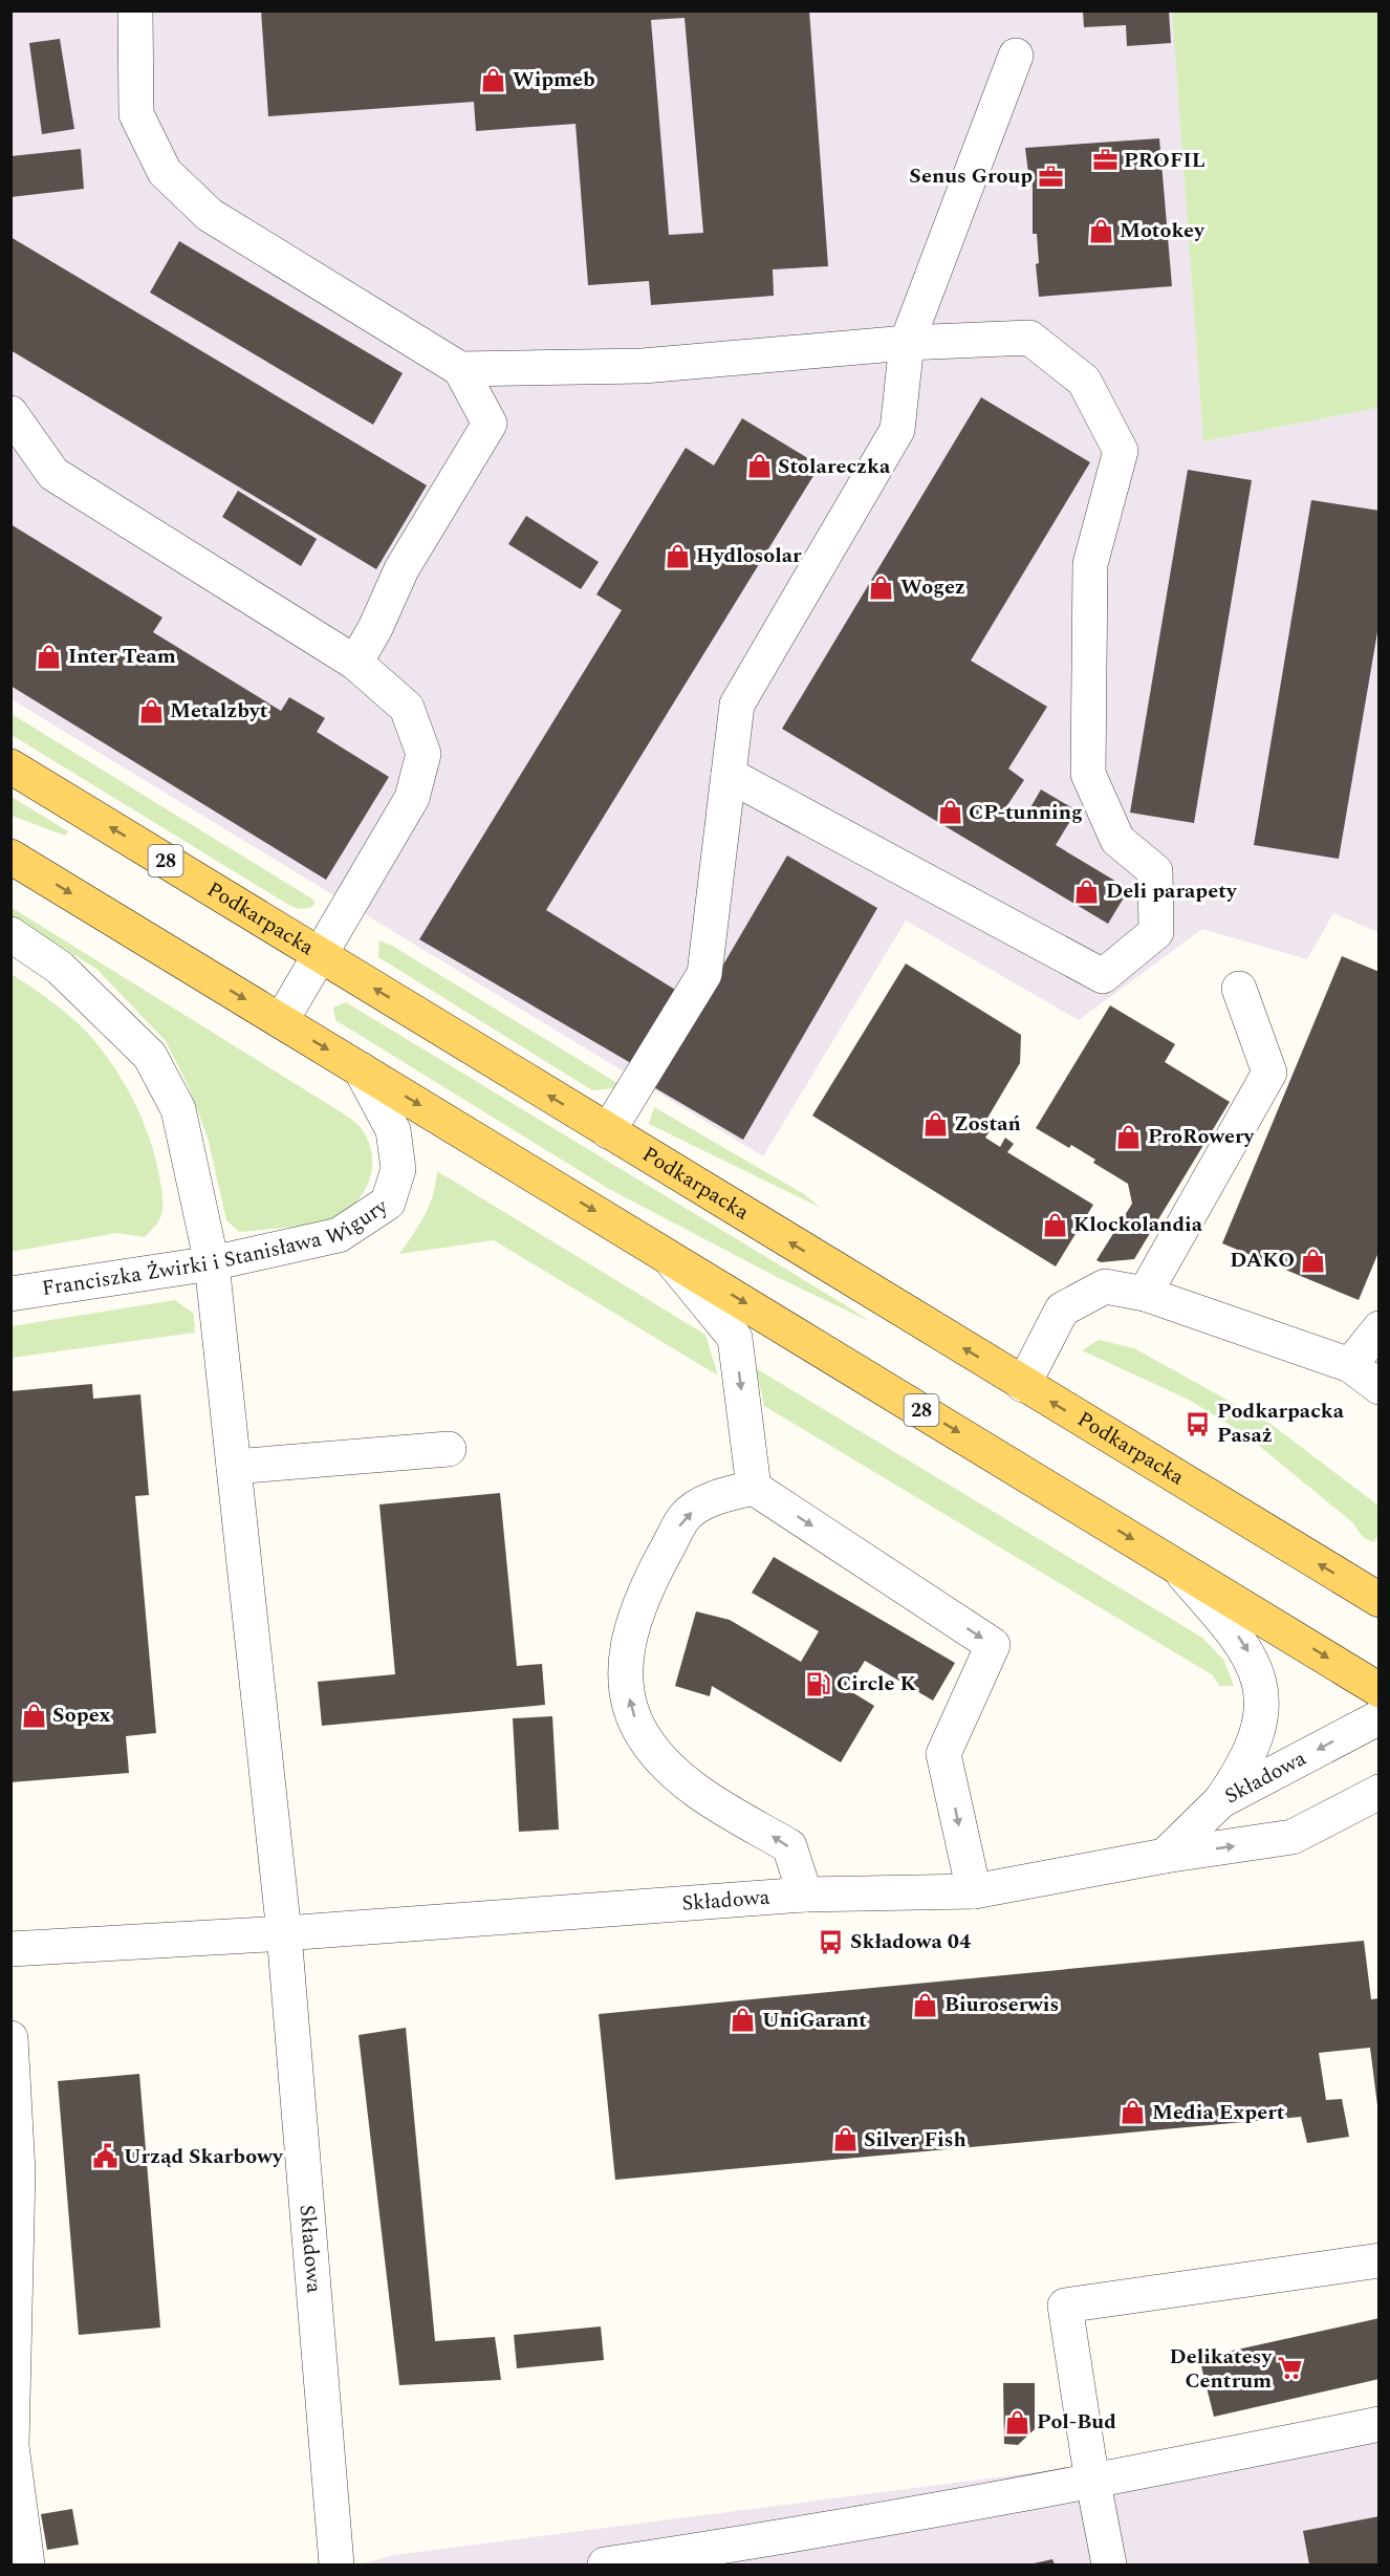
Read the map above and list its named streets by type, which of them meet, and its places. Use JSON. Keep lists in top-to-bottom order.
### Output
{
  "streets": {
    "main road": ["28", "Podkarpacka"],
    "street": ["Franciszka Żwirki i Stanisława Wigury", "Składowa"]
  },
  "crossings": [
    ["28", "Franciszka Żwirki i Stanisława Wigury"]
  ],
  "places": {
    "shop": [
      "Wipmeb",
      "Motokey",
      "Stolareczka",
      "Hydlosolar",
      "Wogez",
      "Inter Team",
      "Metalzbyt",
      "CP-tunning",
      "Deli parapety",
      "Zostań",
      "ProRowery",
      "Klockolandia",
      "DAKO",
      "Sopex",
      "Biuroserwis",
      "UniGarant",
      "Media Expert",
      "Silver Fish",
      "Pol-Bud"
    ],
    "office": ["PROFIL", "Senus Group"],
    "bus stop": ["Podkarpacka Pasaż", "Składowa 04"],
    "fuel station": ["Circle K"],
    "public building": ["Urząd Skarbowy"],
    "supermarket": ["Delikatesy Centrum"]
  }
}
